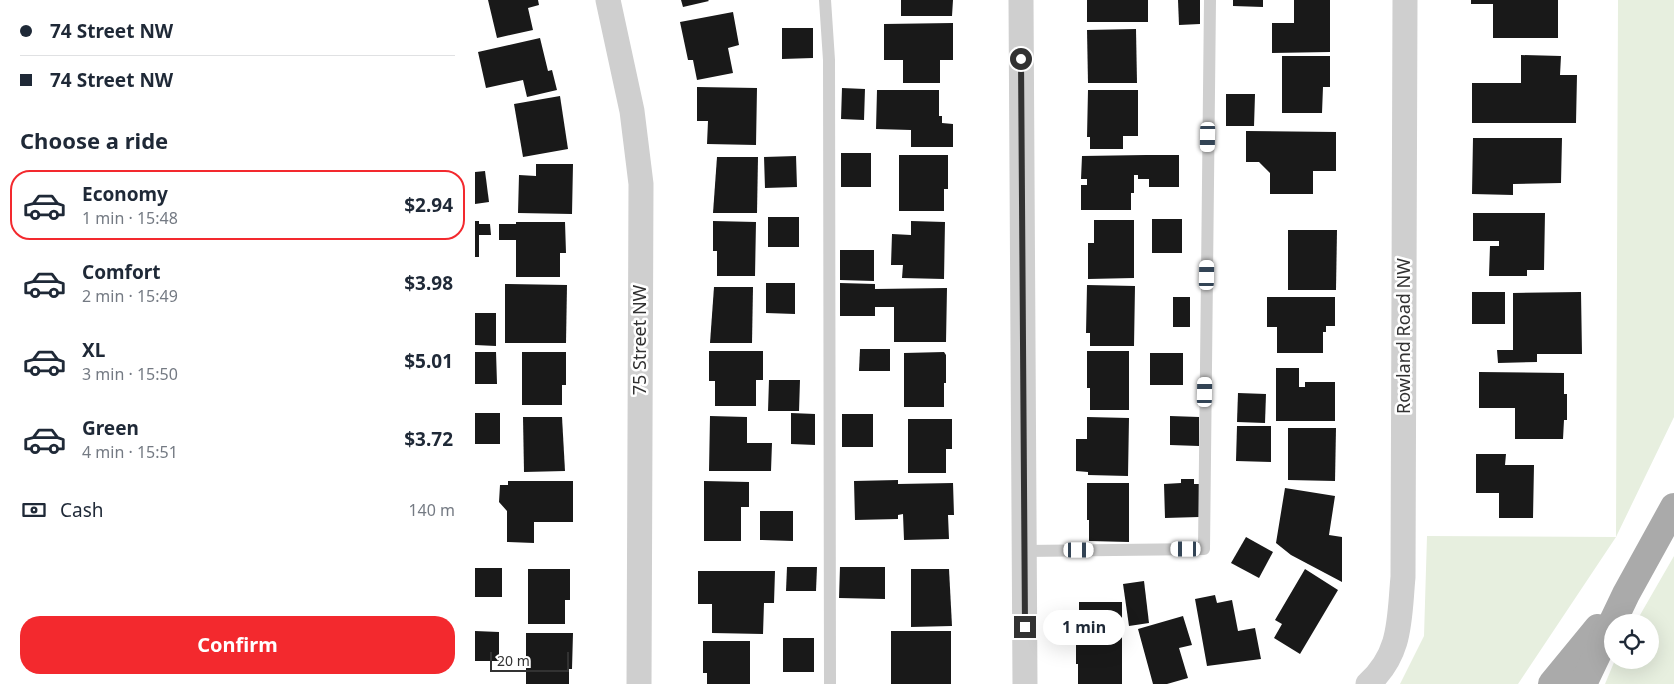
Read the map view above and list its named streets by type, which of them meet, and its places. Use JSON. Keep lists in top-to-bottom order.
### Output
{
  "streets": {
    "street": ["Rowland Road NW", "75 Street NW"]
  },
  "scale_bar": "20 m",
  "page": {
    "banner": ["74 Street NW", "74 Street NW"],
    "heading": "Choose a ride",
    "list": [
      {
        "name": "Economy",
        "note": "1 min · 15:48",
        "value": "$2.94"
      },
      {
        "name": "Comfort",
        "note": "2 min · 15:49",
        "value": "$3.98"
      },
      {
        "name": "XL",
        "note": "3 min · 15:50",
        "value": "$5.01"
      },
      {
        "name": "Green",
        "note": "4 min · 15:51",
        "value": "$3.72"
      }
    ],
    "pay": ["Cash", "140 m"],
    "buttons": "Confirm",
    "bubble": "1 min",
    "scale": "20 m"
  }
}
